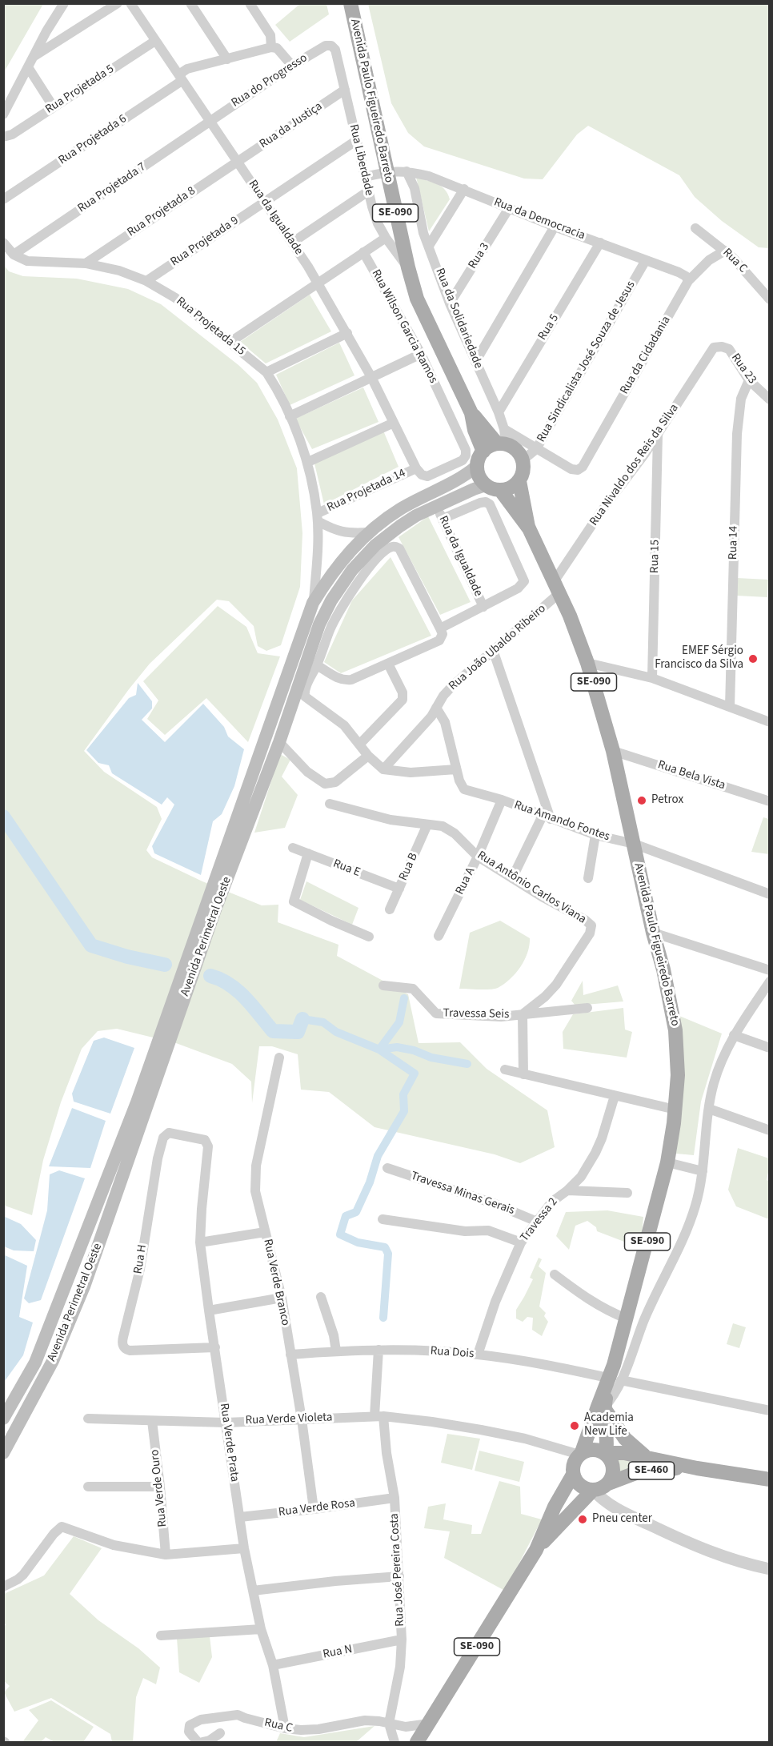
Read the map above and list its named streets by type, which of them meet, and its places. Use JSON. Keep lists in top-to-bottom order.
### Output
{
  "streets": {
    "main road": [
      "Avenida Paulo Figueiredo Barreto",
      "SE-090",
      "Avenida Perimetral Oeste",
      "SE-460"
    ],
    "street": [
      "Rua do Progresso",
      "Rua Projetada 5",
      "Rua da Justiça",
      "Rua Projetada 6",
      "Rua Liberdade",
      "Rua Projetada 7",
      "Rua Projetada 8",
      "Rua da Igualdade",
      "Rua da Democracia",
      "Rua Projetada 9",
      "Rua 3",
      "Rua C",
      "Rua da Solidariedade",
      "Rua Projetada 15",
      "Rua Wilson Garcia Ramos",
      "Rua 5",
      "Rua da Cidadania",
      "Rua Sindicalista José Souza de Jesus",
      "Rua 23",
      "Rua Nivaldo dos Reis da Silva",
      "Rua Projetada 14",
      "Rua 14",
      "Rua 15",
      "Rua João Ubaldo Ribeiro",
      "Rua Bela Vista",
      "Rua Amando Fontes",
      "Rua B",
      "Rua E",
      "Rua A",
      "Rua Antônio Carlos Viana",
      "Travessa Seis",
      "Travessa Minas Gerais",
      "Travessa 2",
      "Rua H",
      "Rua Verde Branco",
      "Rua Dois",
      "Rua Verde Violeta",
      "Rua Verde Prata",
      "Rua Verde Ouro",
      "Rua Verde Rosa",
      "Rua José Pereira Costa",
      "Rua N"
    ]
  },
  "crossings": [
    ["Rua do Progresso", "Rua Liberdade"],
    ["Rua do Progresso", "Rua Projetada 7"],
    ["Rua do Progresso", "Rua da Igualdade"],
    ["Rua Projetada 5", "Rua da Igualdade"],
    ["Avenida Paulo Figueiredo Barreto", "Rua Liberdade"],
    ["Avenida Paulo Figueiredo Barreto", "SE-090"],
    ["Avenida Paulo Figueiredo Barreto", "Rua da Democracia"],
    ["Avenida Paulo Figueiredo Barreto", "Rua da Solidariedade"],
    ["Avenida Paulo Figueiredo Barreto", "Rua Sindicalista José Souza de Jesus"],
    ["Avenida Paulo Figueiredo Barreto", "Rua Nivaldo dos Reis da Silva"],
    ["Avenida Paulo Figueiredo Barreto", "Rua João Ubaldo Ribeiro"],
    ["Avenida Paulo Figueiredo Barreto", "Rua Bela Vista"],
    ["Avenida Paulo Figueiredo Barreto", "Rua Amando Fontes"],
    ["Avenida Paulo Figueiredo Barreto", "Avenida Perimetral Oeste"],
    ["Avenida Paulo Figueiredo Barreto", "Rua Dois"],
    ["Avenida Paulo Figueiredo Barreto", "Rua Verde Violeta"],
    ["Avenida Paulo Figueiredo Barreto", "SE-460"],
    ["Rua da Justiça", "Rua Liberdade"],
    ["Rua da Justiça", "Rua Projetada 8"],
    ["Rua da Justiça", "Rua da Igualdade"],
    ["Rua Projetada 6", "Rua da Igualdade"],
    ["Rua Liberdade", "Rua da Democracia"],
    ["Rua Liberdade", "Rua Projetada 9"],
    ["Rua Projetada 7", "Rua da Igualdade"],
    ["Rua Projetada 7", "Rua Projetada 15"],
    ["Rua Projetada 8", "Rua da Igualdade"],
    ["Rua Projetada 8", "Rua Projetada 15"],
    ["SE-090", "Rua Verde Violeta"],
    ["SE-090", "SE-460"],
    ["Rua da Igualdade", "Rua Projetada 9"],
    ["Rua da Igualdade", "Rua Wilson Garcia Ramos"],
    ["Rua da Igualdade", "Rua Projetada 14"],
    ["Rua da Igualdade", "Avenida Perimetral Oeste"],
    ["Rua da Democracia", "Rua 3"],
    ["Rua da Democracia", "Rua da Solidariedade"],
    ["Rua da Democracia", "Rua 5"],
    ["Rua da Democracia", "Rua da Cidadania"],
    ["Rua da Democracia", "Rua Sindicalista José Souza de Jesus"],
    ["Rua Projetada 9", "Rua Projetada 15"],
    ["Rua 3", "Rua da Solidariedade"],
    ["Rua C", "Rua da Cidadania"],
    ["Rua C", "Rua Verde Prata"],
    ["Rua C", "Rua José Pereira Costa"],
    ["Rua da Solidariedade", "Rua 5"],
    ["Rua da Solidariedade", "Rua Sindicalista José Souza de Jesus"],
    ["Rua da Solidariedade", "Avenida Perimetral Oeste"],
    ["Rua Projetada 15", "Rua Projetada 14"],
    ["Rua Projetada 15", "Avenida Perimetral Oeste"],
    ["Rua Wilson Garcia Ramos", "Rua Projetada 14"],
    ["Rua da Cidadania", "Rua Sindicalista José Souza de Jesus"],
    ["Rua Sindicalista José Souza de Jesus", "Avenida Perimetral Oeste"],
    ["Rua 23", "Rua Nivaldo dos Reis da Silva"],
    ["Rua 23", "Rua 14"],
    ["Rua Nivaldo dos Reis da Silva", "Rua 15"],
    ["Rua Nivaldo dos Reis da Silva", "Rua João Ubaldo Ribeiro"],
    ["Rua Amando Fontes", "Rua A"],
    ["Rua B", "Rua E"],
    ["Rua B", "Rua Antônio Carlos Viana"],
    ["Rua A", "Rua Antônio Carlos Viana"],
    ["Rua Antônio Carlos Viana", "Travessa Seis"],
    ["Travessa Minas Gerais", "Travessa 2"],
    ["Travessa 2", "Rua Dois"],
    ["Rua H", "Rua Verde Prata"],
    ["Rua Verde Branco", "Rua Dois"],
    ["Rua Verde Branco", "Rua Verde Violeta"],
    ["Rua Verde Branco", "Rua Verde Rosa"],
    ["Rua Verde Violeta", "Rua Verde Prata"],
    ["Rua Verde Violeta", "SE-460"],
    ["Rua Verde Violeta", "Rua Verde Ouro"],
    ["Rua Verde Violeta", "Rua José Pereira Costa"],
    ["Rua Verde Prata", "Rua Verde Rosa"],
    ["Rua Verde Prata", "Rua N"],
    ["Rua Verde Rosa", "Rua José Pereira Costa"],
    ["Rua José Pereira Costa", "Rua N"]
  ],
  "places": [
    "EMEF Sérgio Francisco da Silva",
    "Petrox",
    "Academia New Life",
    "Pneu center"
  ]
}
